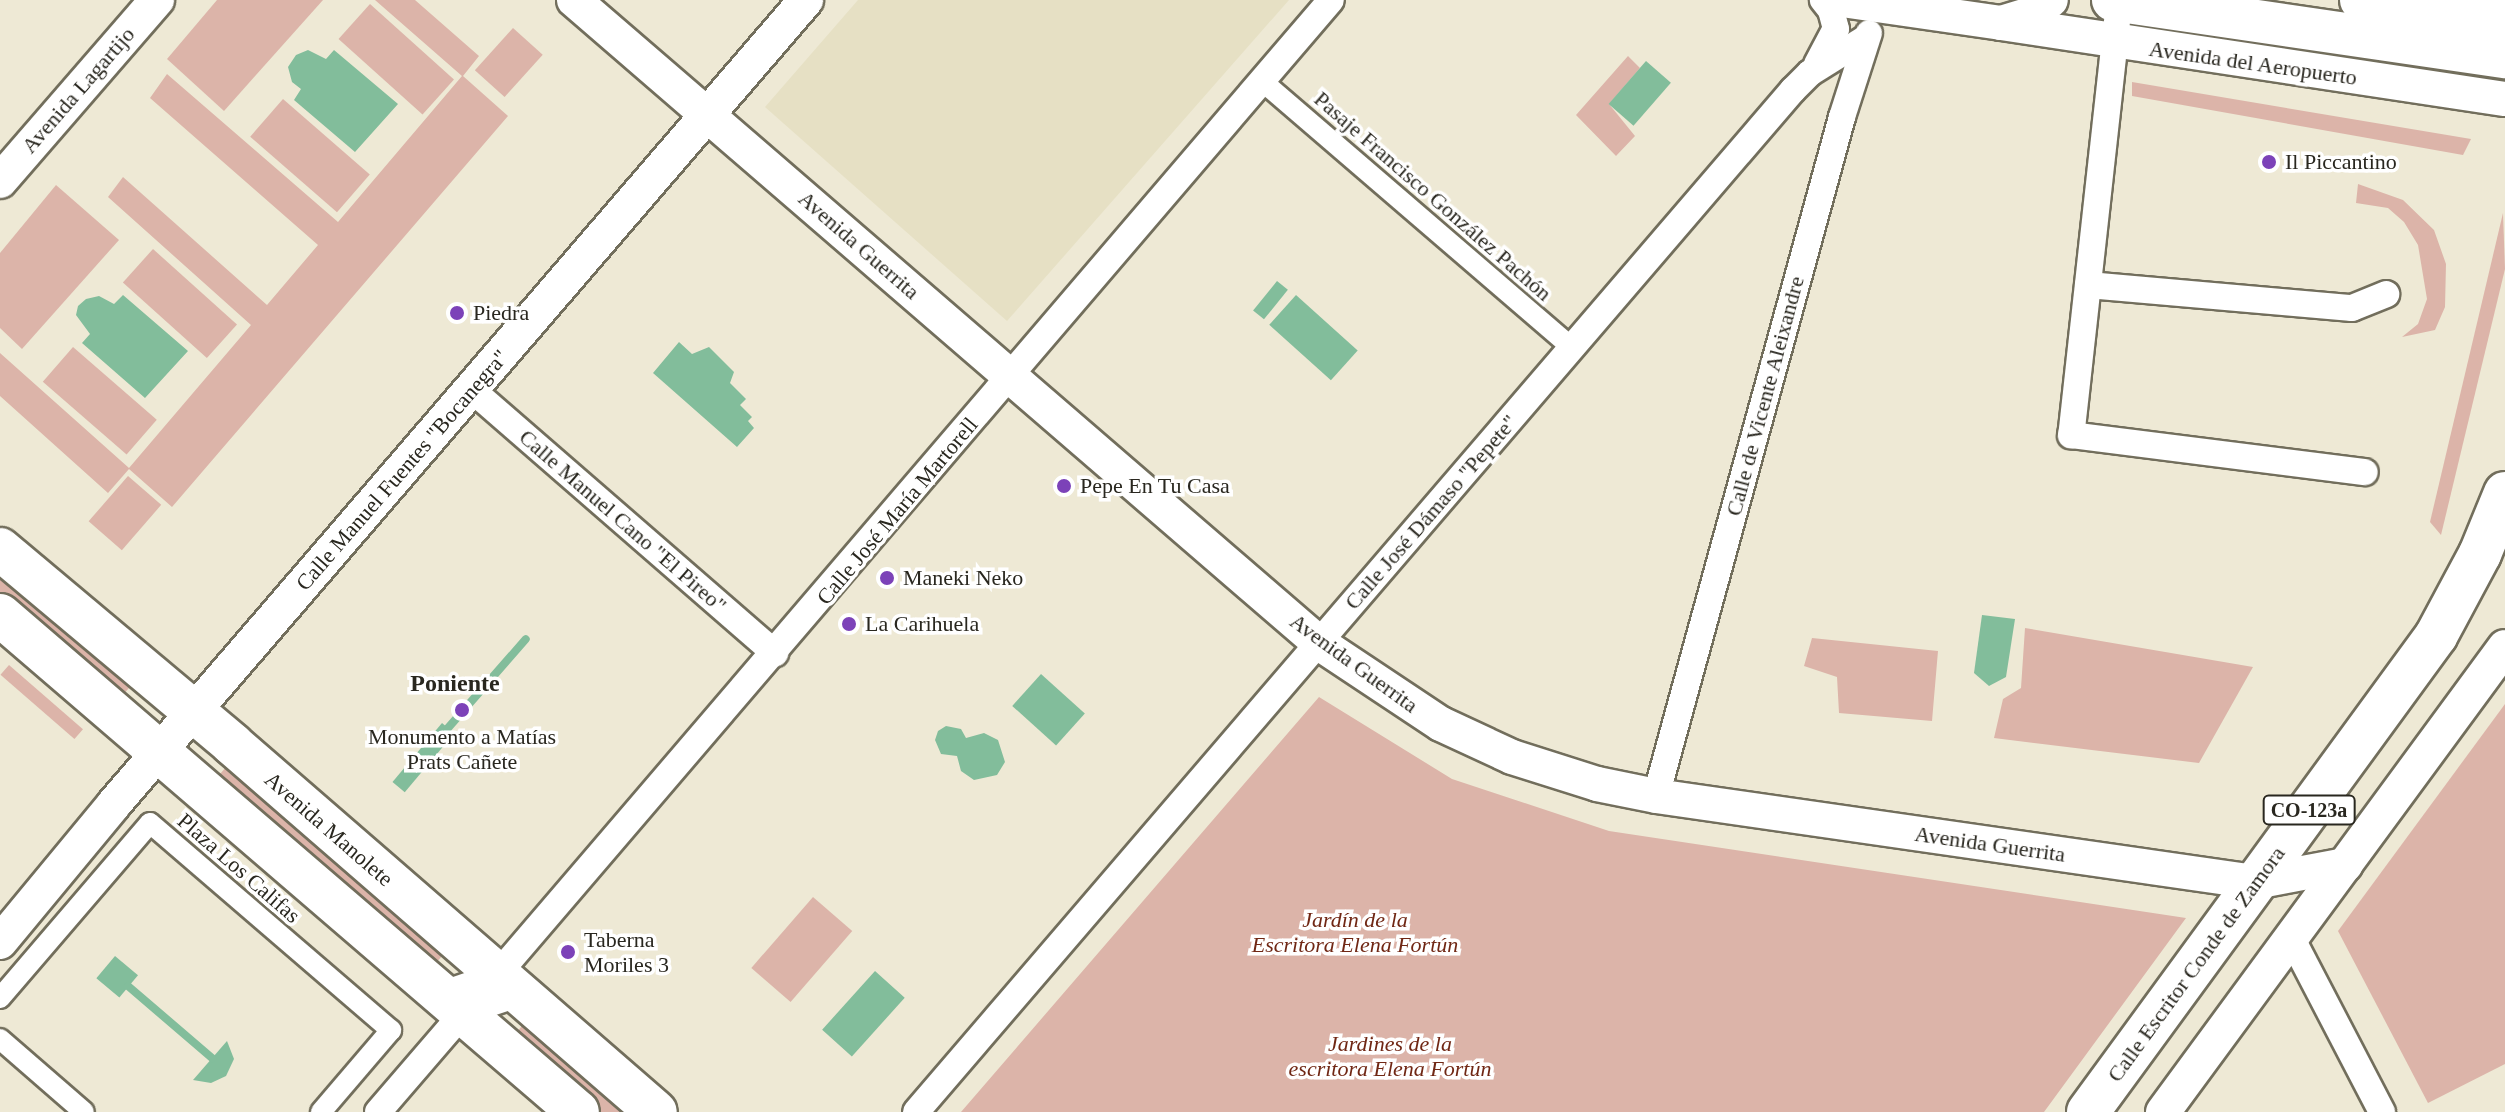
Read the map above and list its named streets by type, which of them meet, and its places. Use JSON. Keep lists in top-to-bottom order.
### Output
{
  "streets": {
    "main road": [
      "Avenida del Aeropuerto",
      "CO-123a",
      "Avenida Manolete",
      "Calle Escritor Conde de Zamora"
    ],
    "street": [
      "Avenida Lagartijo",
      "Pasaje Francisco González Pachón",
      "Avenida Guerrita",
      "Calle de Vicente Aleixandre",
      "Calle Manuel Fuentes \"Bocanegra\"",
      "Calle José María Martorell",
      "Calle José Dámaso \"Pepete\"",
      "Calle Manuel Cano \"El Pireo\"",
      "Plaza Los Califas"
    ]
  },
  "crossings": [
    ["Avenida del Aeropuerto", "Calle de Vicente Aleixandre"],
    ["Pasaje Francisco González Pachón", "Calle José María Martorell"],
    ["Pasaje Francisco González Pachón", "Calle José Dámaso \"Pepete\""],
    ["Avenida Guerrita", "Calle de Vicente Aleixandre"],
    ["Avenida Guerrita", "Calle Manuel Fuentes \"Bocanegra\""],
    ["Avenida Guerrita", "Calle José María Martorell"],
    ["Avenida Guerrita", "Calle José Dámaso \"Pepete\""],
    ["Avenida Guerrita", "Calle Escritor Conde de Zamora"],
    ["Calle de Vicente Aleixandre", "Calle José Dámaso \"Pepete\""],
    ["Calle Manuel Fuentes \"Bocanegra\"", "Calle Manuel Cano \"El Pireo\""],
    ["Calle Manuel Fuentes \"Bocanegra\"", "Avenida Manolete"],
    ["Calle José María Martorell", "Calle Manuel Cano \"El Pireo\""],
    ["Calle José María Martorell", "Avenida Manolete"]
  ],
  "districts": ["Poniente"],
  "parks": ["Jardín de la Escritora Elena Fortún", "Jardines de la escritora Elena Fortún"],
  "places": [
    "Il Piccantino",
    "Piedra",
    "Pepe En Tu Casa",
    "Maneki Neko",
    "La Carihuela",
    "Monumento a Matías Prats Cañete",
    "Taberna Moriles 3"
  ]
}
